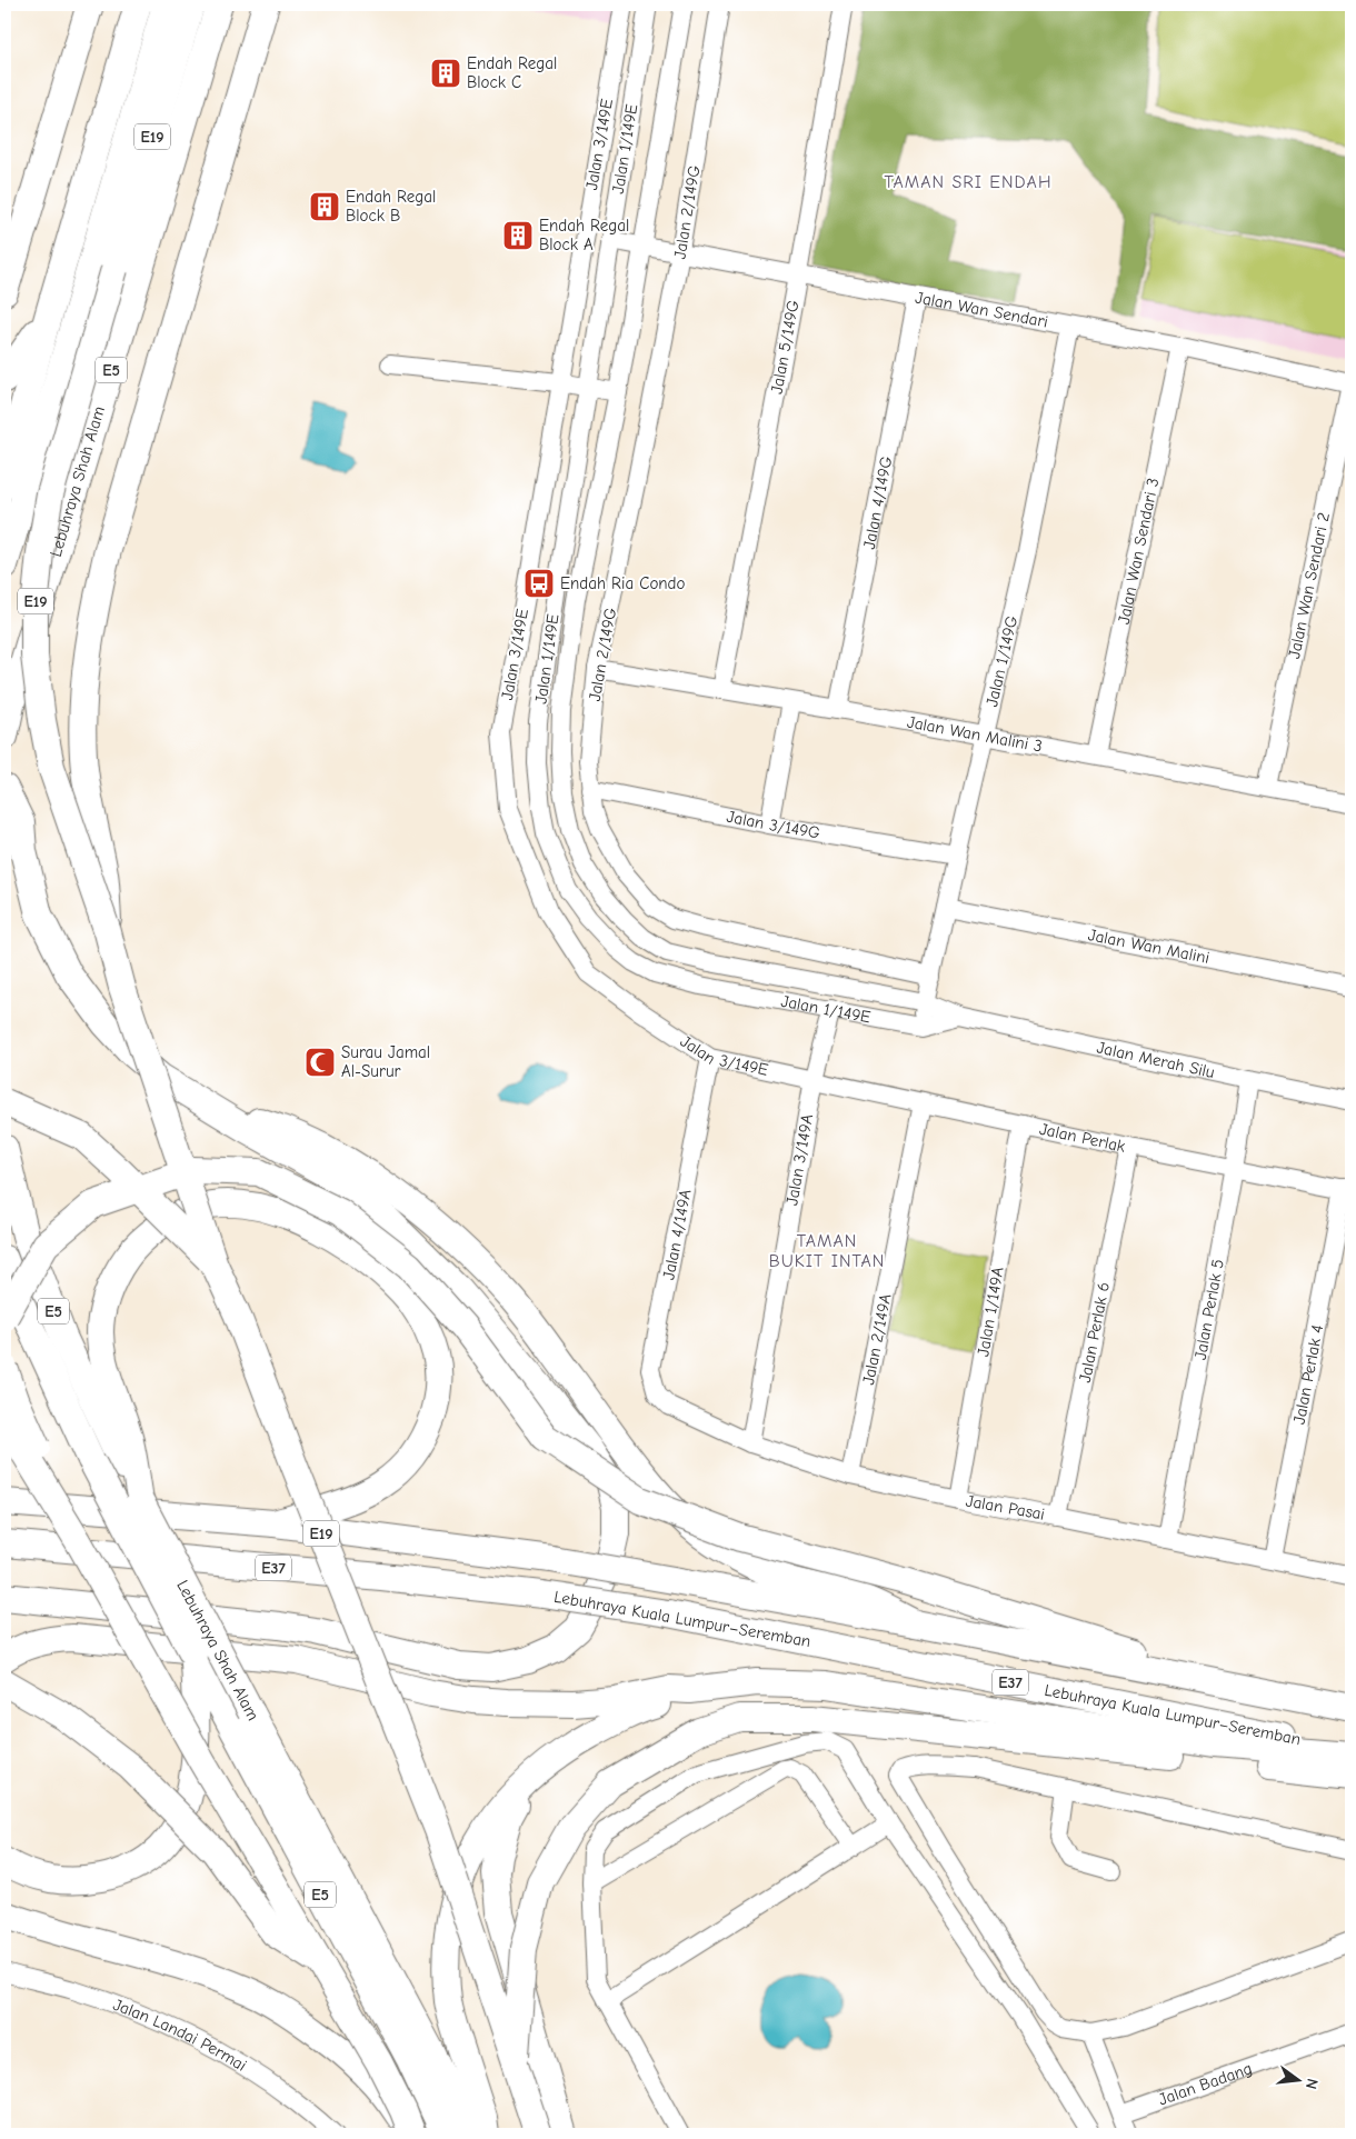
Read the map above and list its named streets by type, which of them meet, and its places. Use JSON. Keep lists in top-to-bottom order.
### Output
{
  "streets": {
    "highway": [
      "E19",
      "E5",
      "Lebuhraya Shah Alam",
      "E37",
      "Lebuhraya Kuala Lumpur–Seremban"
    ],
    "street": [
      "Jalan 3/149E",
      "Jalan 1/149E",
      "Jalan 2/149G",
      "Jalan Wan Sendari",
      "Jalan 5/149G",
      "Jalan 4/149G",
      "Jalan Wan Sendari 3",
      "Jalan Wan Sendari 2",
      "Jalan 1/149G",
      "Jalan Wan Malini 3",
      "Jalan 3/149G",
      "Jalan Wan Malini",
      "Jalan Merah Silu",
      "Jalan Perlak",
      "Jalan 3/149A",
      "Jalan 4/149A",
      "Jalan Perlak 5",
      "Jalan 1/149A",
      "Jalan Perlak 6",
      "Jalan 2/149A",
      "Jalan Perlak 4",
      "Jalan Pasai",
      "Jalan Landai Permai",
      "Jalan Badang"
    ]
  },
  "crossings": [
    ["Jalan 3/149E", "Jalan Perlak"],
    ["Jalan 3/149E", "Jalan 3/149A"],
    ["Jalan 3/149E", "Jalan 4/149A"],
    ["Jalan 1/149E", "Jalan Wan Sendari"],
    ["Jalan 1/149E", "Jalan 1/149G"],
    ["Jalan 1/149E", "Jalan Merah Silu"],
    ["Jalan 1/149E", "Jalan 3/149A"],
    ["Jalan 2/149G", "Jalan Wan Sendari"],
    ["Jalan 2/149G", "Jalan 1/149G"],
    ["Jalan 2/149G", "Jalan Wan Malini 3"],
    ["Jalan 2/149G", "Jalan 3/149G"],
    ["Jalan Wan Sendari", "Jalan 5/149G"],
    ["Jalan Wan Sendari", "Jalan 4/149G"],
    ["Jalan Wan Sendari", "Jalan Wan Sendari 3"],
    ["Jalan Wan Sendari", "Jalan Wan Sendari 2"],
    ["Jalan Wan Sendari", "Jalan 1/149G"],
    ["Jalan 5/149G", "Jalan Wan Malini 3"],
    ["Jalan 4/149G", "Jalan Wan Malini 3"],
    ["Jalan Wan Sendari 3", "Jalan Wan Malini 3"],
    ["Jalan Wan Sendari 2", "Jalan Wan Malini 3"],
    ["Jalan 1/149G", "Jalan Wan Malini 3"],
    ["Jalan 1/149G", "Jalan 3/149G"],
    ["Jalan 1/149G", "Jalan Wan Malini"],
    ["Jalan 1/149G", "Jalan Merah Silu"],
    ["Jalan Merah Silu", "Jalan Perlak 5"],
    ["Jalan Perlak", "Jalan 3/149A"],
    ["Jalan Perlak", "Jalan Perlak 5"],
    ["Jalan Perlak", "Jalan 1/149A"],
    ["Jalan Perlak", "Jalan Perlak 6"],
    ["Jalan Perlak", "Jalan 2/149A"],
    ["Jalan Perlak", "Jalan Perlak 4"],
    ["Jalan 3/149A", "Jalan Pasai"],
    ["Jalan 4/149A", "Jalan Pasai"],
    ["Jalan Perlak 5", "Jalan Pasai"],
    ["Jalan 1/149A", "Jalan Pasai"],
    ["Jalan Perlak 6", "Jalan Pasai"],
    ["Jalan 2/149A", "Jalan Pasai"],
    ["Jalan Perlak 4", "Jalan Pasai"]
  ],
  "districts": ["TAMAN SRI ENDAH", "TAMAN BUKIT INTAN"],
  "places": {
    "building": ["Endah Regal Block C", "Endah Regal Block B", "Endah Regal Block A"],
    "bus stop": ["Endah Ria Condo"],
    "mosque": ["Surau Jamal Al-Surur"]
  },
  "north": "right"
}
